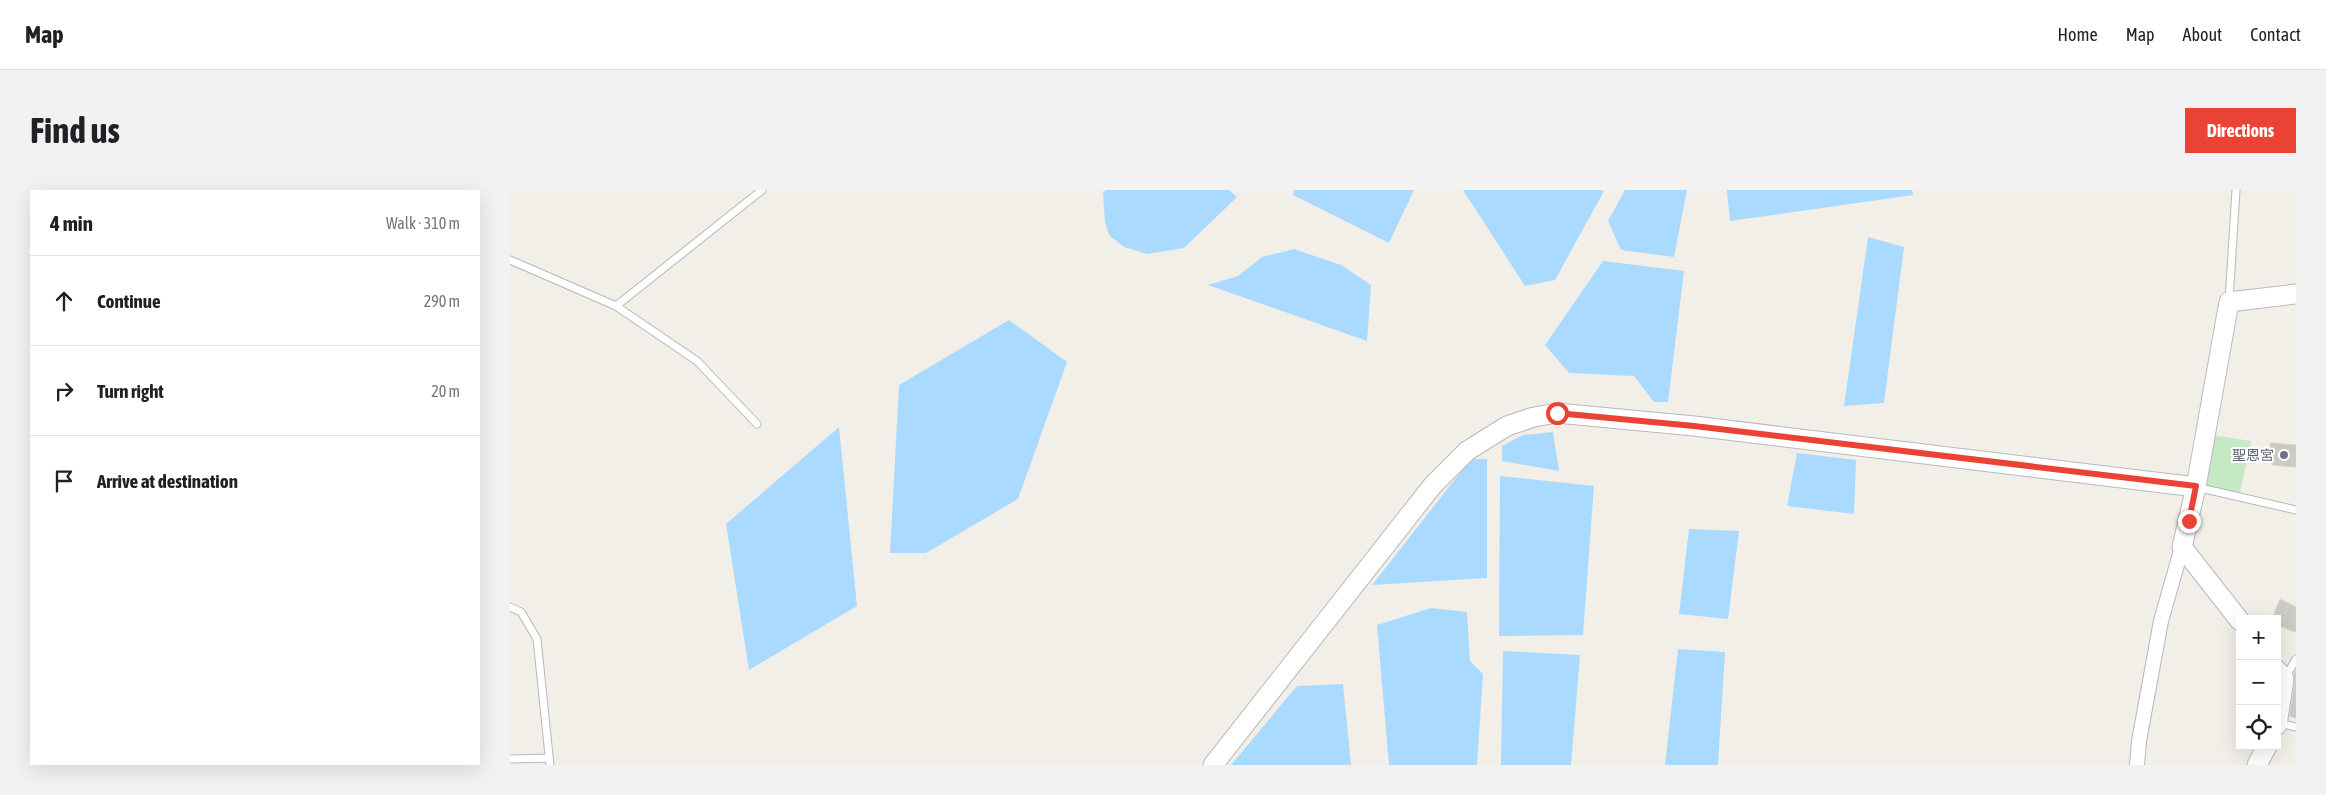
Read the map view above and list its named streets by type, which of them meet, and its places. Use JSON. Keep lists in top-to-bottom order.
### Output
{
  "places": ["聖恩宮"],
  "page": {
    "header": "Map",
    "nav": [
      "Home",
      "Map",
      "About",
      "Contact"
    ],
    "buttons": "Directions",
    "title": "Find us",
    "heading": ["4 min", "Walk · 310 m"],
    "list": [
      ["Continue", "290 m"],
      ["Turn right", "20 m"],
      "Arrive at destination"
    ],
    "map_buttons": ["+", "−"]
  }
}
